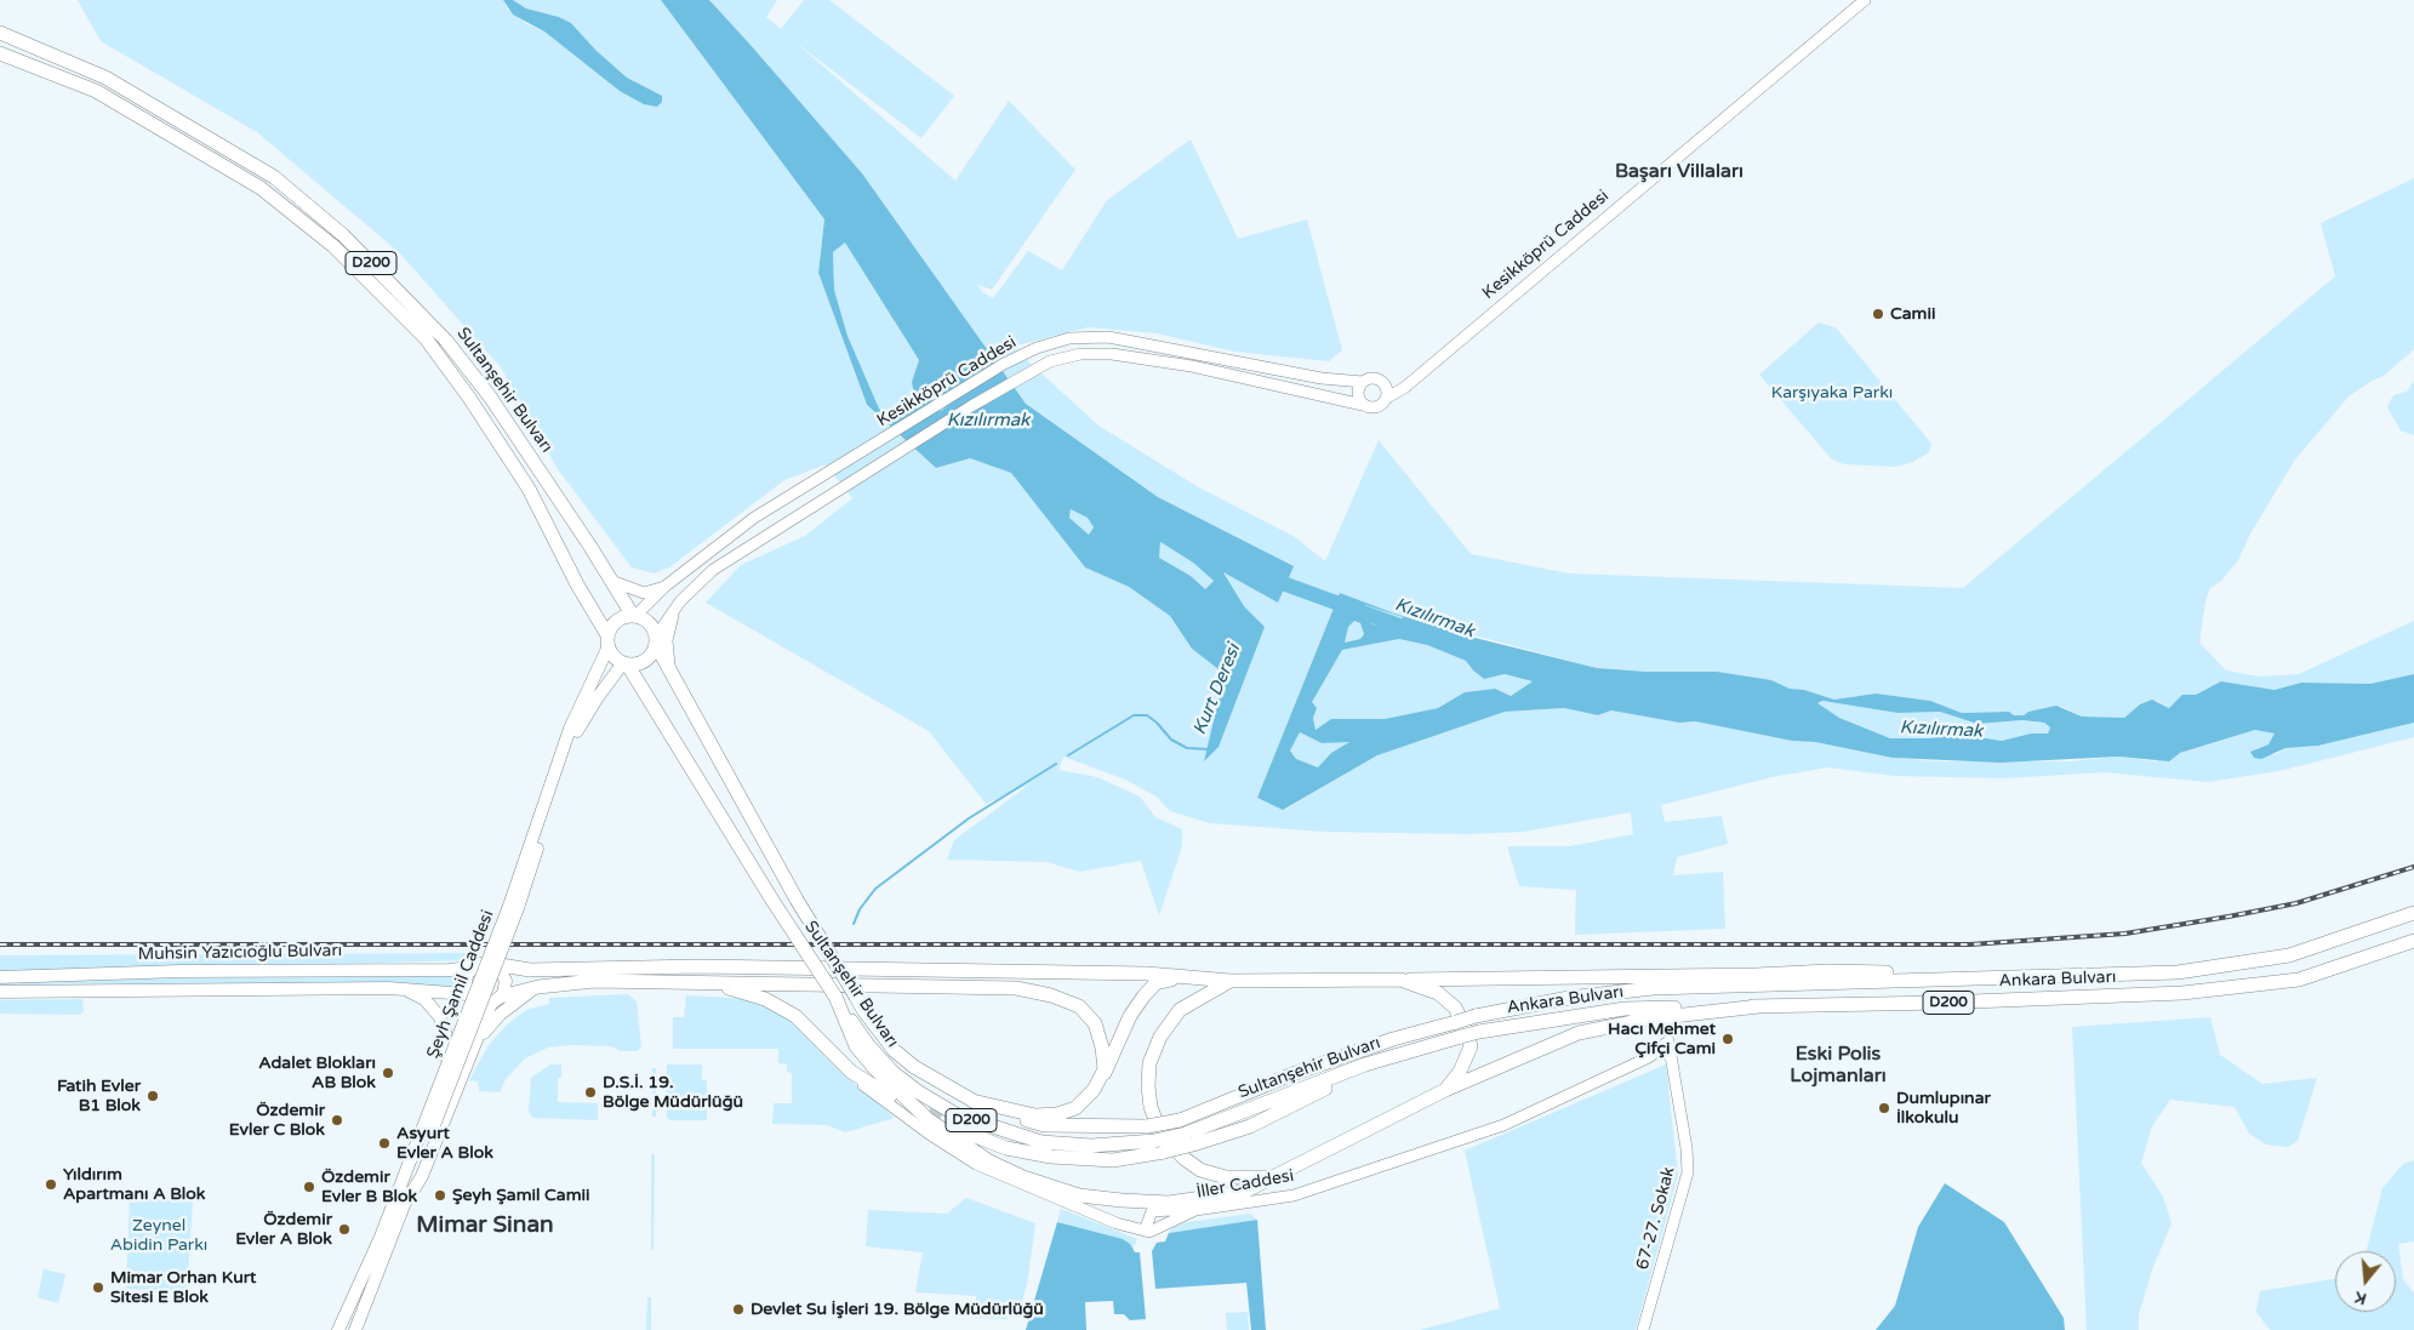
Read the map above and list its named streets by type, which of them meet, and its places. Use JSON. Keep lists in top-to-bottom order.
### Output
{
  "streets": {
    "highway": [
      "D200",
      "Sultanşehir Bulvarı",
      "Muhsin Yazıcıoğlu Bulvarı",
      "Ankara Bulvarı"
    ],
    "main road": ["Şeyh Şamil Caddesi"],
    "street": ["Kesikköprü Caddesi", "İller Caddesi", "67-27. Sokak"]
  },
  "crossings": [
    ["Kesikköprü Caddesi", "Sultanşehir Bulvarı"],
    ["Kesikköprü Caddesi", "Şeyh Şamil Caddesi"],
    ["Sultanşehir Bulvarı", "Ankara Bulvarı"],
    ["Sultanşehir Bulvarı", "Şeyh Şamil Caddesi"],
    ["Muhsin Yazıcıoğlu Bulvarı", "Ankara Bulvarı"],
    ["İller Caddesi", "67-27. Sokak"]
  ],
  "districts": ["Başarı Villaları", "Eski Polis Lojmanları", "Mimar Sinan"],
  "water": ["Kızılırmak", "Kurt Deresi"],
  "parks": ["Karşıyaka Parkı", "Zeynel Abidin Parkı"],
  "places": [
    "Camii",
    "Hacı Mehmet Çifçi Cami",
    "Adalet Blokları AB Blok",
    "D.S.İ. 19. Bölge Müdürlüğü",
    "Fatih Evler B1 Blok",
    "Dumlupınar İlkokulu",
    "Özdemir Evler C Blok",
    "Asyurt Evler A Blok",
    "Yıldırım Apartmanı A Blok",
    "Özdemir Evler B Blok",
    "Şeyh Şamil Camii",
    "Özdemir Evler A Blok",
    "Mimar Orhan Kurt Sitesi E Blok",
    "Devlet Su İşleri 19. Bölge Müdürlüğü"
  ],
  "north": "bottom"
}
